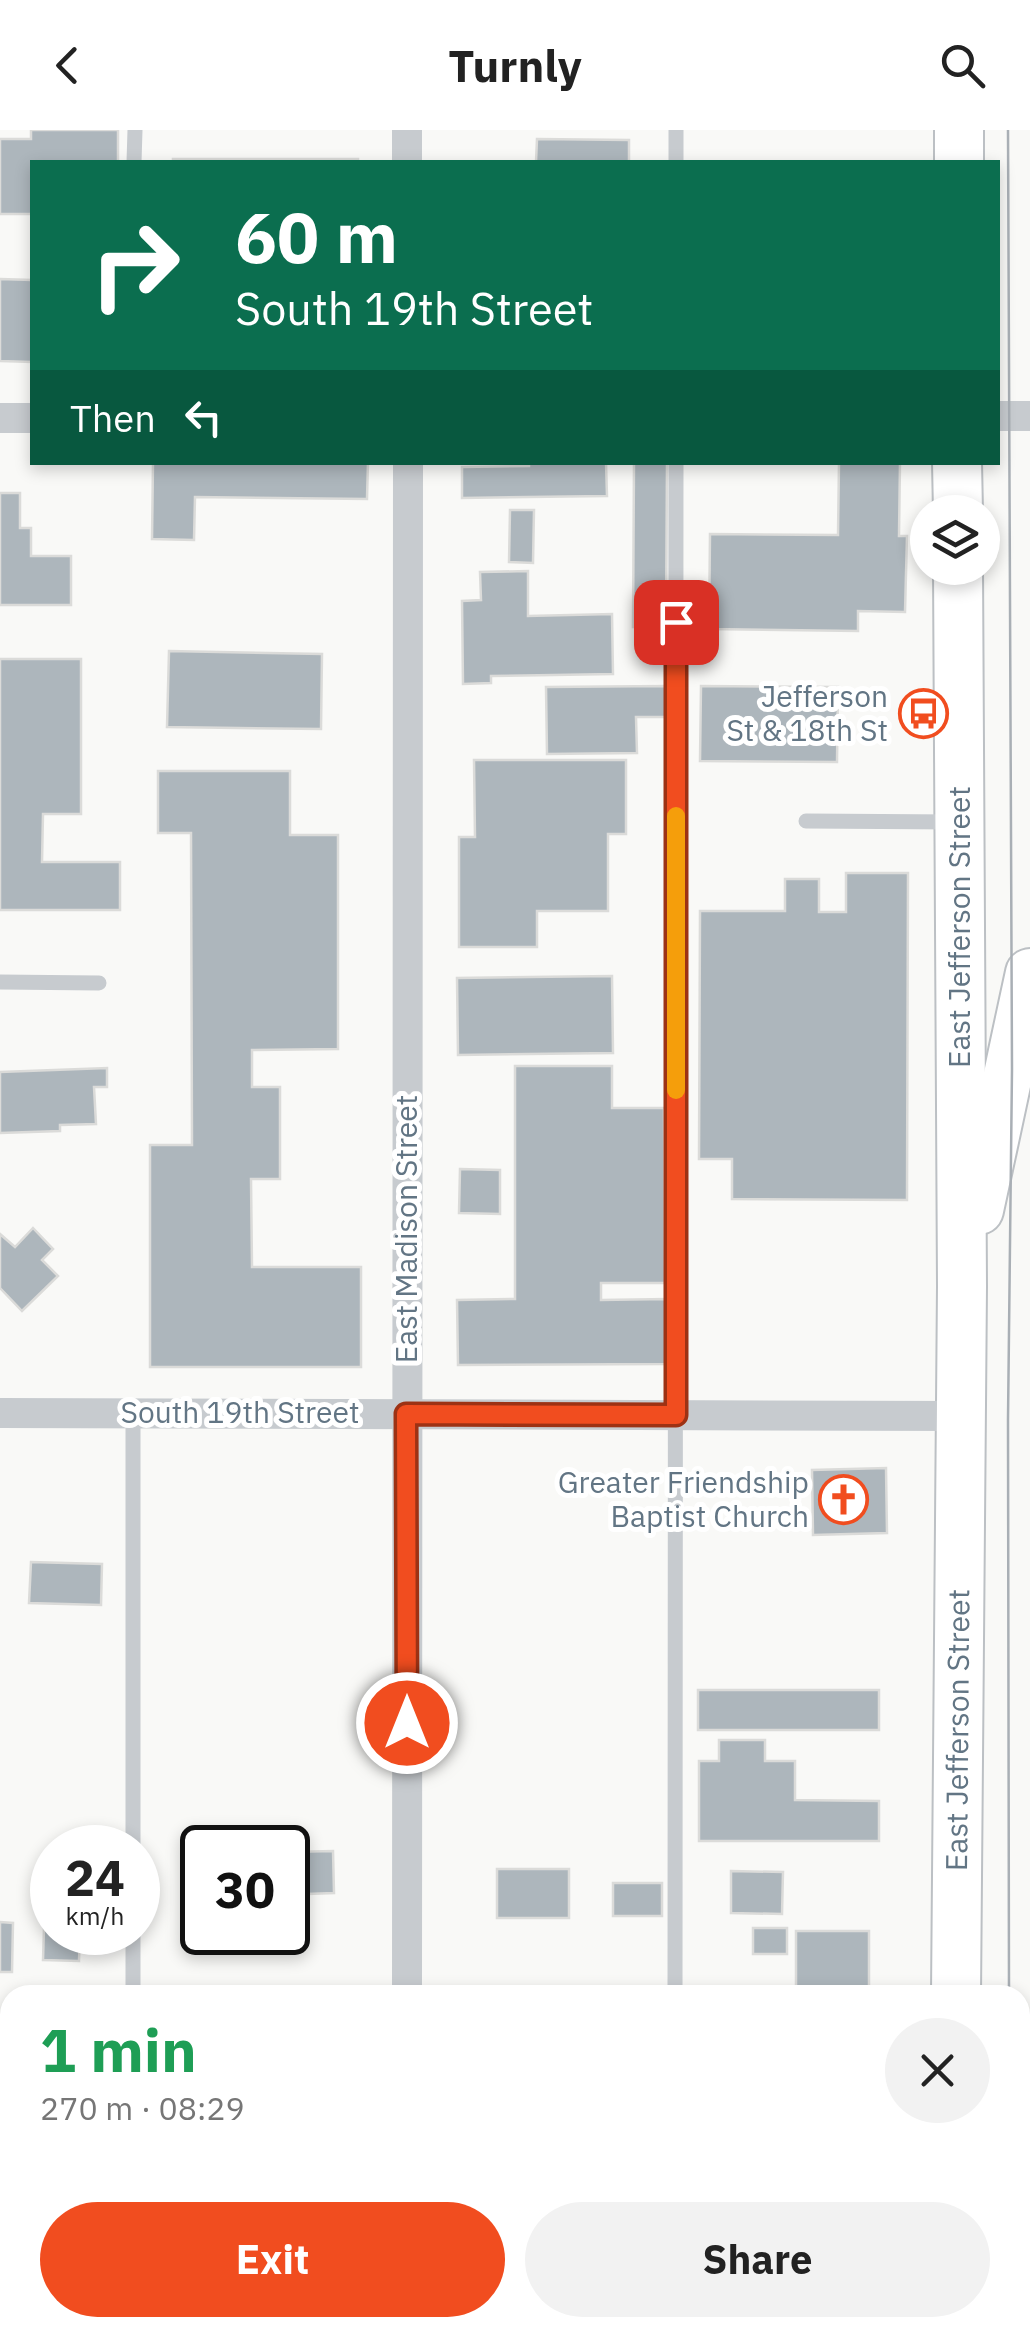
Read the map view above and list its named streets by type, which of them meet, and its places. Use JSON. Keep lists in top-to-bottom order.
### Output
{
  "streets": {
    "main road": ["East Jefferson Street"],
    "street": ["East Madison Street", "South 19th Street"]
  },
  "crossings": [
    ["East Jefferson Street", "South 19th Street"],
    ["East Madison Street", "South 19th Street"]
  ],
  "places": {
    "bus stop": ["Jefferson St & 18th St"],
    "church": ["Greater Friendship Baptist Church"]
  },
  "page": {
    "header": "Turnly",
    "turn": ["60 m", "South 19th Street"],
    "then": "Then",
    "speed": "24 km/h",
    "limit": "30",
    "heading": ["1 min", "270 m · 08:29"],
    "buttons": ["Exit", "Share"]
  }
}
